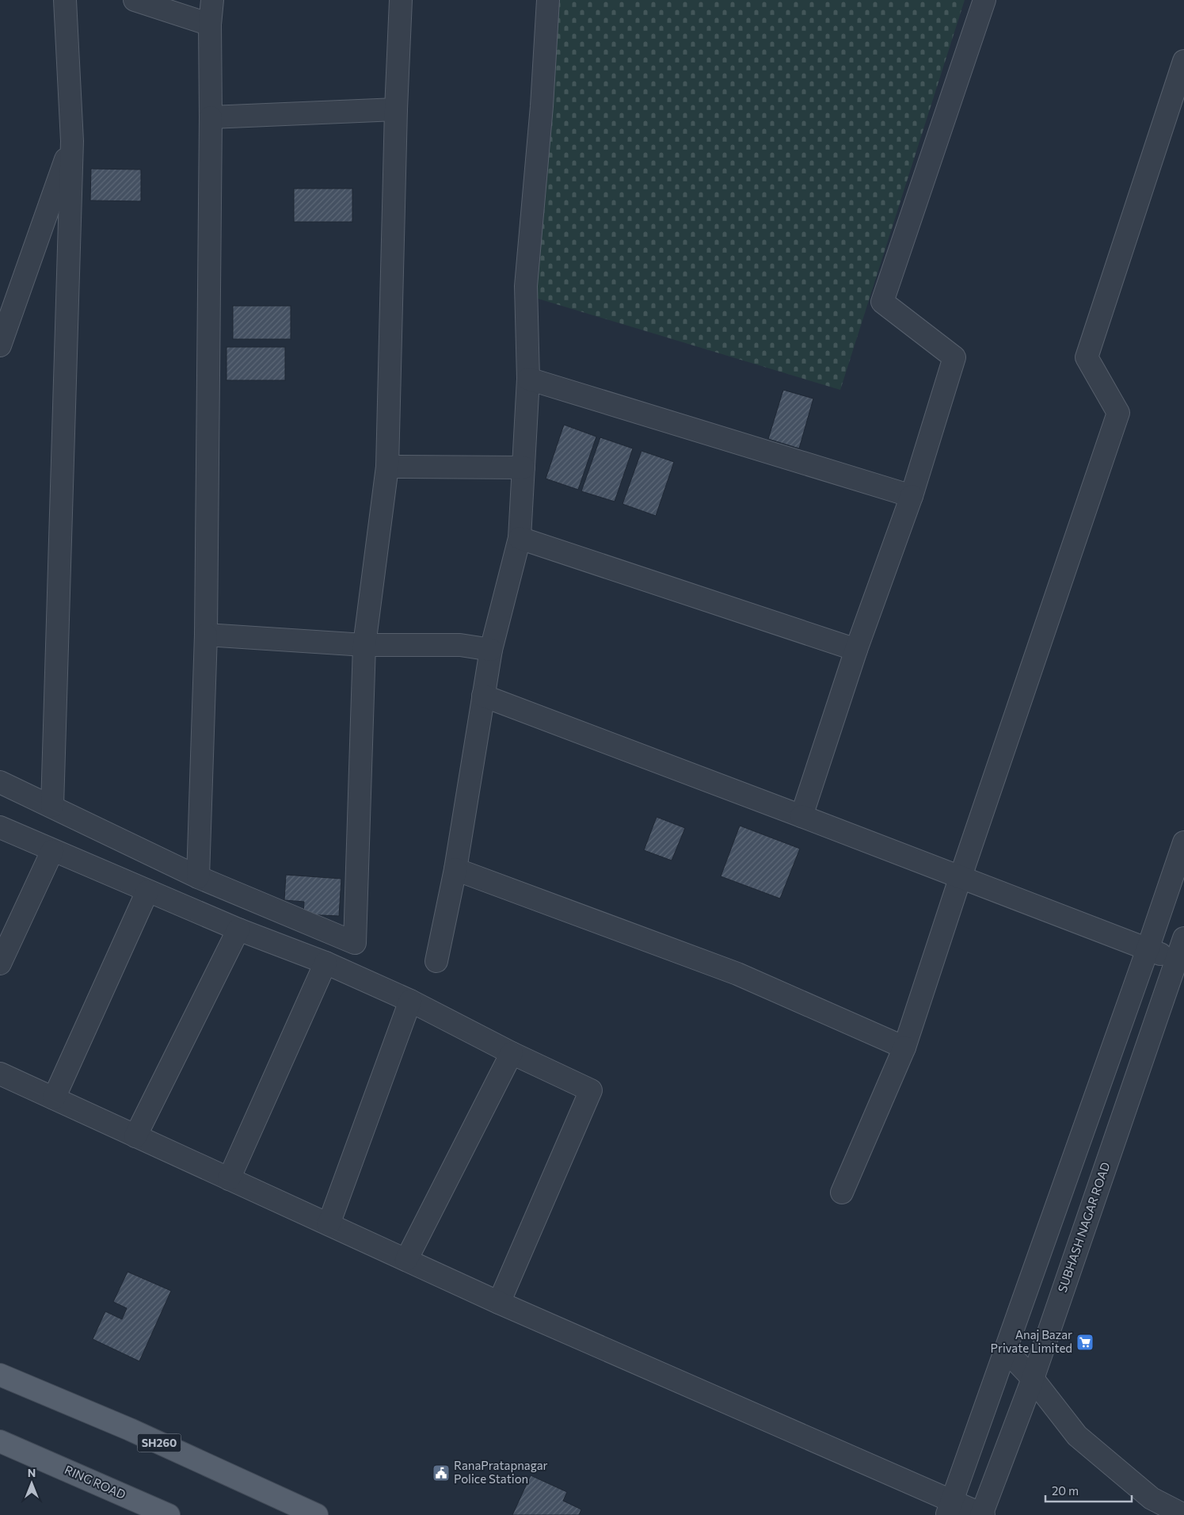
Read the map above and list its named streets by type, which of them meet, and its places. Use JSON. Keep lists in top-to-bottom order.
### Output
{
  "streets": {
    "main road": ["SH260", "RING ROAD"],
    "street": ["SUBHASH NAGAR ROAD"]
  },
  "places": {
    "supermarket": ["Anaj Bazar Private Limited"],
    "public building": ["RanaPratapnagar Police Station"]
  },
  "scale_bar": "20 m",
  "north": "top"
}
